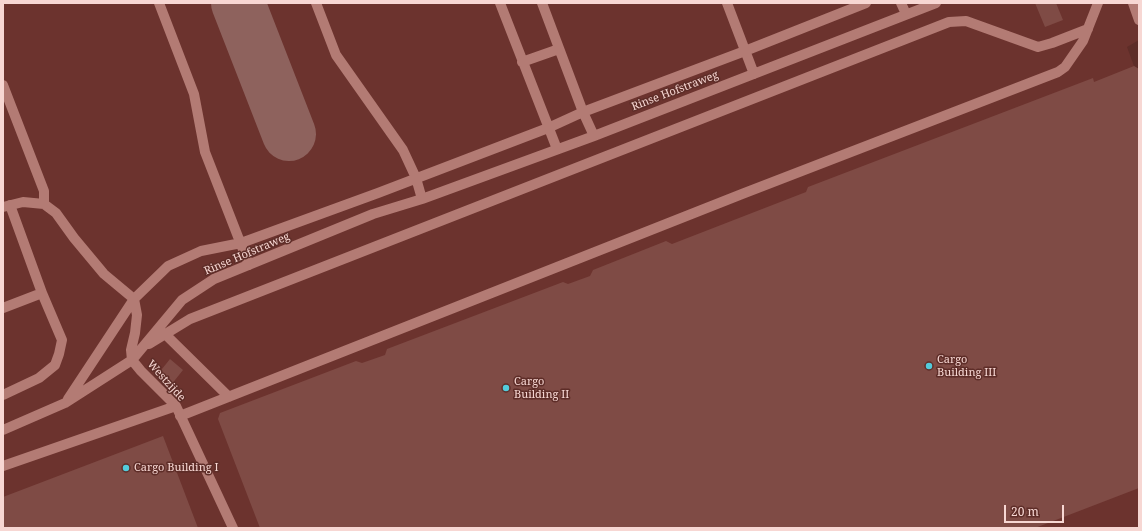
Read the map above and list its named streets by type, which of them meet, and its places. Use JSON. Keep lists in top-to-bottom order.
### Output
{
  "streets": {
    "lane": ["Rinse Hofstraweg", "Westzijde"]
  },
  "crossings": [
    ["Rinse Hofstraweg", "Westzijde"]
  ],
  "places": ["Cargo Building III", "Cargo Building II", "Cargo Building I"],
  "scale_bar": "20 m"
}
